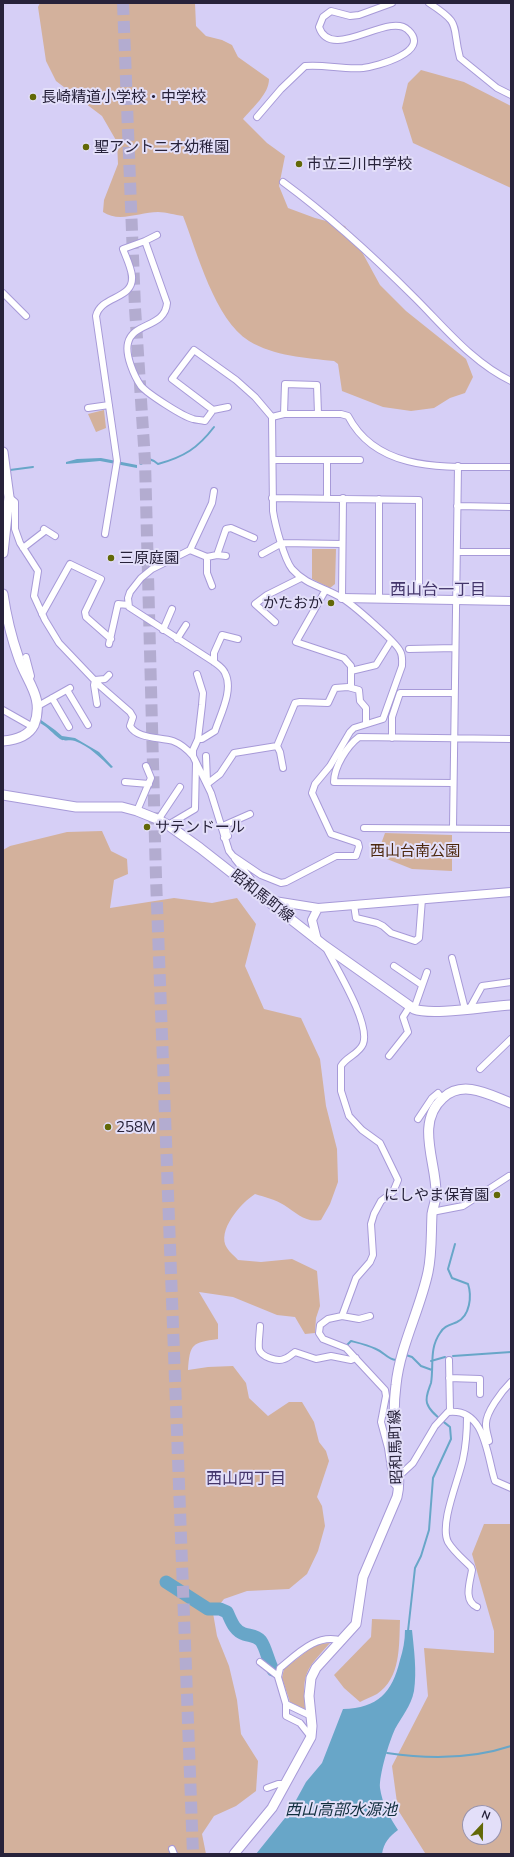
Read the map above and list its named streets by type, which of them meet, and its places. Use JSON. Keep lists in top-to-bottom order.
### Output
{
  "streets": {
    "main road": ["昭和馬町線"]
  },
  "districts": ["西山台一丁目", "西山四丁目"],
  "water": ["西山高部水源池"],
  "parks": ["西山台南公園"],
  "places": [
    "長崎精道小学校・中学校",
    "聖アントニオ幼稚園",
    "市立三川中学校",
    "三原庭園",
    "かたおか",
    "サテンドール",
    "258M",
    "にしやま保育園"
  ],
  "north": "top"
}
